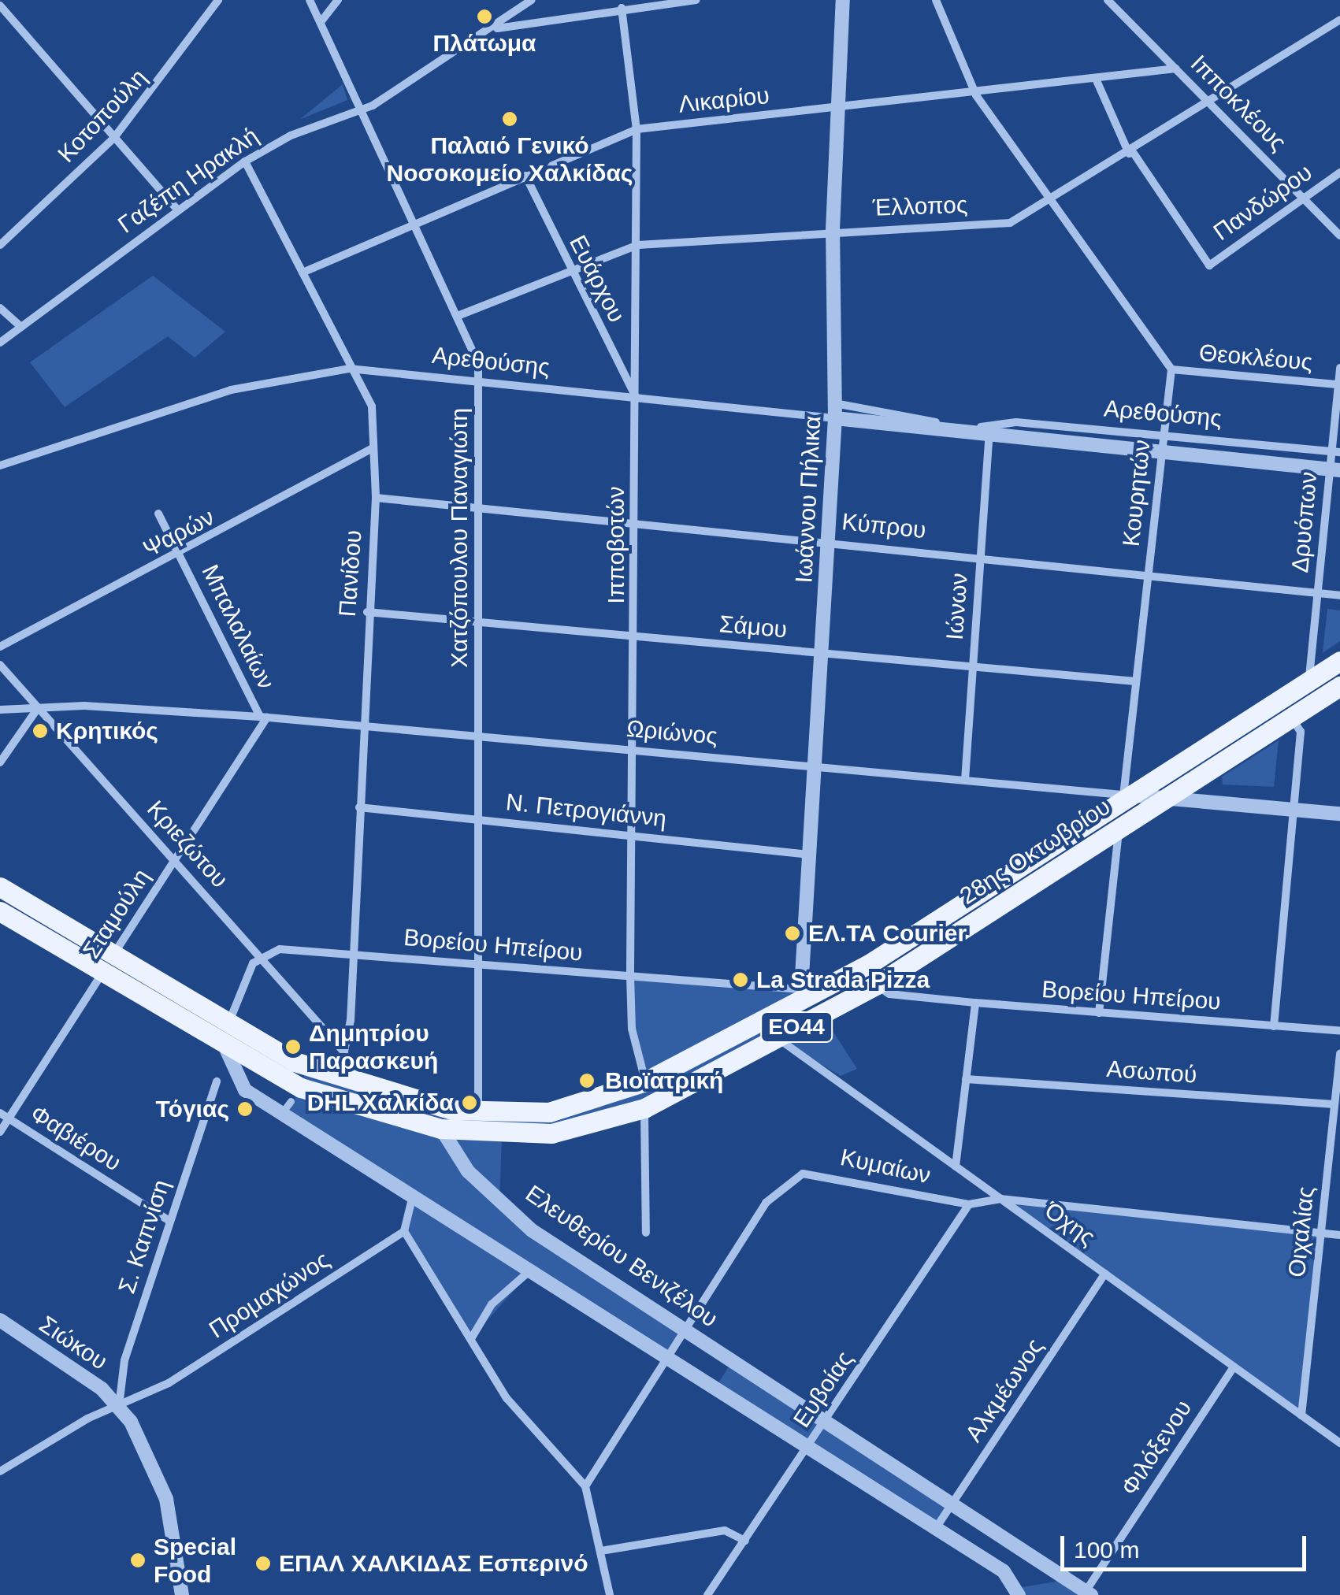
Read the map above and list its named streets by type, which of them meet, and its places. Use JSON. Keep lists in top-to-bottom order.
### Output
{
  "streets": {
    "main road": ["28ης Οκτωβρίου", "ΕΟ44"],
    "street": [
      "Λικαρίου",
      "Ιπποκλέους",
      "Κοτοπούλη",
      "Γαζέπη Ηρακλή",
      "Πανδώρου",
      "Έλλοπος",
      "Ευάρχου",
      "Θεοκλέους",
      "Αρεθούσης",
      "Κουρητών",
      "Ιωάννου Πήλικα",
      "Δρυόπων",
      "Κύπρου",
      "Ψαρών",
      "Χατζόπουλου Παναγιώτη",
      "Ιπποβοτών",
      "Πανίδου",
      "Ιώνων",
      "Μπαλαλαίων",
      "Σάμου",
      "Ωριώνος",
      "Ν. Πετρογιάννη",
      "Κριεζώτου",
      "Σταμούλη",
      "Βορείου Ηπείρου",
      "Ασωπού",
      "Φαβιέρου",
      "Κυμαίων",
      "Όχης",
      "Οιχαλίας",
      "Σ. Καπνίση",
      "Ελευθερίου Βενιζέλου",
      "Προμαχώνος",
      "Σιώκου",
      "Ευβοίας",
      "Αλκμέωνος",
      "Φιλόξενου"
    ]
  },
  "crossings": [
    ["Λικαρίου", "Ιπποκλέους"],
    ["Λικαρίου", "Ευάρχου"],
    ["Λικαρίου", "Ιωάννου Πήλικα"],
    ["Λικαρίου", "Χατζόπουλου Παναγιώτη"],
    ["Λικαρίου", "Ιπποβοτών"],
    ["Λικαρίου", "Πανίδου"],
    ["Ιπποκλέους", "Πανδώρου"],
    ["Ιπποκλέους", "Έλλοπος"],
    ["Γαζέπη Ηρακλή", "Χατζόπουλου Παναγιώτη"],
    ["Γαζέπη Ηρακλή", "Πανίδου"],
    ["Πανδώρου", "Έλλοπος"],
    ["Έλλοπος", "Ευάρχου"],
    ["Έλλοπος", "Ιωάννου Πήλικα"],
    ["Έλλοπος", "Χατζόπουλου Παναγιώτη"],
    ["Έλλοπος", "Ιπποβοτών"],
    ["Ευάρχου", "Αρεθούσης"],
    ["Ευάρχου", "Ιπποβοτών"],
    ["Θεοκλέους", "Κουρητών"],
    ["Θεοκλέους", "Δρυόπων"],
    ["Αρεθούσης", "Κουρητών"],
    ["Αρεθούσης", "Ιωάννου Πήλικα"],
    ["Αρεθούσης", "Δρυόπων"],
    ["Αρεθούσης", "Χατζόπουλου Παναγιώτη"],
    ["Αρεθούσης", "Ιπποβοτών"],
    ["Αρεθούσης", "Πανίδου"],
    ["Αρεθούσης", "Ιώνων"],
    ["Κουρητών", "Κύπρου"],
    ["Κουρητών", "Σάμου"],
    ["Κουρητών", "Ωριώνος"],
    ["Κουρητών", "28ης Οκτωβρίου"],
    ["Κουρητών", "Βορείου Ηπείρου"],
    ["Ιωάννου Πήλικα", "Κύπρου"],
    ["Ιωάννου Πήλικα", "Σάμου"],
    ["Ιωάννου Πήλικα", "Ωριώνος"],
    ["Ιωάννου Πήλικα", "Ν. Πετρογιάννη"],
    ["Ιωάννου Πήλικα", "28ης Οκτωβρίου"],
    ["Ιωάννου Πήλικα", "Βορείου Ηπείρου"],
    ["Δρυόπων", "Κύπρου"],
    ["Δρυόπων", "28ης Οκτωβρίου"],
    ["Κύπρου", "Χατζόπουλου Παναγιώτη"],
    ["Κύπρου", "Ιπποβοτών"],
    ["Κύπρου", "Πανίδου"],
    ["Κύπρου", "Ιώνων"],
    ["Ψαρών", "Πανίδου"],
    ["Ψαρών", "Μπαλαλαίων"],
    ["Χατζόπουλου Παναγιώτη", "Σάμου"],
    ["Χατζόπουλου Παναγιώτη", "Ωριώνος"],
    ["Χατζόπουλου Παναγιώτη", "Ν. Πετρογιάννη"],
    ["Χατζόπουλου Παναγιώτη", "28ης Οκτωβρίου"],
    ["Χατζόπουλου Παναγιώτη", "Βορείου Ηπείρου"],
    ["Χατζόπουλου Παναγιώτη", "ΕΟ44"],
    ["Ιπποβοτών", "Σάμου"],
    ["Ιπποβοτών", "Ωριώνος"],
    ["Ιπποβοτών", "Ν. Πετρογιάννη"],
    ["Ιπποβοτών", "28ης Οκτωβρίου"],
    ["Ιπποβοτών", "Βορείου Ηπείρου"],
    ["Πανίδου", "Σάμου"],
    ["Πανίδου", "Ωριώνος"],
    ["Πανίδου", "Ν. Πετρογιάννη"],
    ["Πανίδου", "Κριεζώτου"],
    ["Πανίδου", "Βορείου Ηπείρου"],
    ["Πανίδου", "ΕΟ44"],
    ["Ιώνων", "Σάμου"],
    ["Ιώνων", "Ωριώνος"],
    ["Μπαλαλαίων", "Ωριώνος"],
    ["Μπαλαλαίων", "Σταμούλη"],
    ["Ωριώνος", "Κριεζώτου"],
    ["Ωριώνος", "28ης Οκτωβρίου"],
    ["Ωριώνος", "Σταμούλη"],
    ["Κριεζώτου", "Σταμούλη"],
    ["Κριεζώτου", "Βορείου Ηπείρου"],
    ["28ης Οκτωβρίου", "Βορείου Ηπείρου"],
    ["28ης Οκτωβρίου", "ΕΟ44"],
    ["28ης Οκτωβρίου", "Όχης"],
    ["28ης Οκτωβρίου", "Ελευθερίου Βενιζέλου"],
    ["Σταμούλη", "ΕΟ44"],
    ["Σταμούλη", "Φαβιέρου"],
    ["ΕΟ44", "Ελευθερίου Βενιζέλου"],
    ["Ασωπού", "Οιχαλίας"],
    ["Φαβιέρου", "Σ. Καπνίση"],
    ["Κυμαίων", "Όχης"],
    ["Κυμαίων", "Οιχαλίας"],
    ["Κυμαίων", "Ελευθερίου Βενιζέλου"],
    ["Κυμαίων", "Ευβοίας"],
    ["Όχης", "Οιχαλίας"],
    ["Όχης", "Αλκμέωνος"],
    ["Όχης", "Φιλόξενου"],
    ["Σ. Καπνίση", "Προμαχώνος"],
    ["Σ. Καπνίση", "Σιώκου"],
    ["Ελευθερίου Βενιζέλου", "Ευβοίας"],
    ["Ελευθερίου Βενιζέλου", "Αλκμέωνος"],
    ["Ελευθερίου Βενιζέλου", "Φιλόξενου"],
    ["Προμαχώνος", "Σιώκου"]
  ],
  "places": [
    "Πλάτωμα",
    "Παλαιό Γενικό Νοσοκομείο Χαλκίδας",
    "Κρητικός",
    "ΕΛ.ΤΑ Courier",
    "La Strada Pizza",
    "Δημητρίου Παρασκευή",
    "Βιοϊατρική",
    "DHL Χαλκίδα",
    "Τόγιας",
    "Special Food",
    "ΕΠΑΛ ΧΑΛΚΙΔΑΣ Εσπερινό"
  ],
  "scale_bar": "100 m"
}
